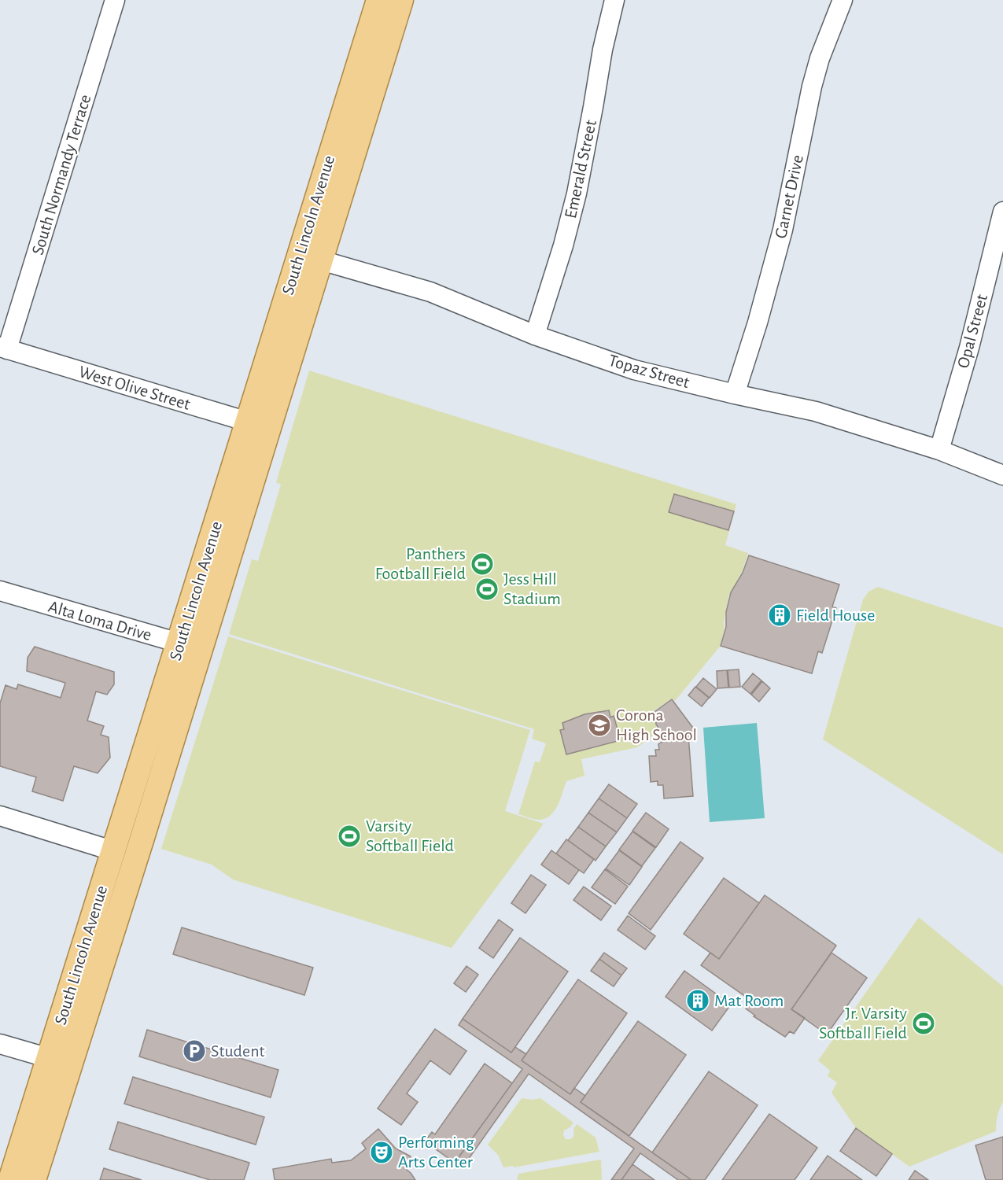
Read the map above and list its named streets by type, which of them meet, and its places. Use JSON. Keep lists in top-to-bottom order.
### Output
{
  "streets": {
    "main road": ["South Lincoln Avenue"],
    "street": [
      "Emerald Street",
      "South Normandy Terrace",
      "Garnet Drive",
      "Opal Street",
      "Topaz Street",
      "West Olive Street",
      "Alta Loma Drive"
    ]
  },
  "crossings": [
    ["Emerald Street", "Topaz Street"],
    ["South Normandy Terrace", "West Olive Street"],
    ["Garnet Drive", "Topaz Street"],
    ["South Lincoln Avenue", "Topaz Street"],
    ["South Lincoln Avenue", "West Olive Street"],
    ["South Lincoln Avenue", "Alta Loma Drive"],
    ["Opal Street", "Topaz Street"]
  ],
  "places": {
    "sports": [
      "Panthers Football Field",
      "Jess Hill Stadium",
      "Varsity Softball Field",
      "Jr. Varsity Softball Field"
    ],
    "building": ["Field House", "Mat Room"],
    "school or university": ["Corona High School"],
    "parking": ["Student"],
    "theatre": ["Performing Arts Center"]
  }
}
